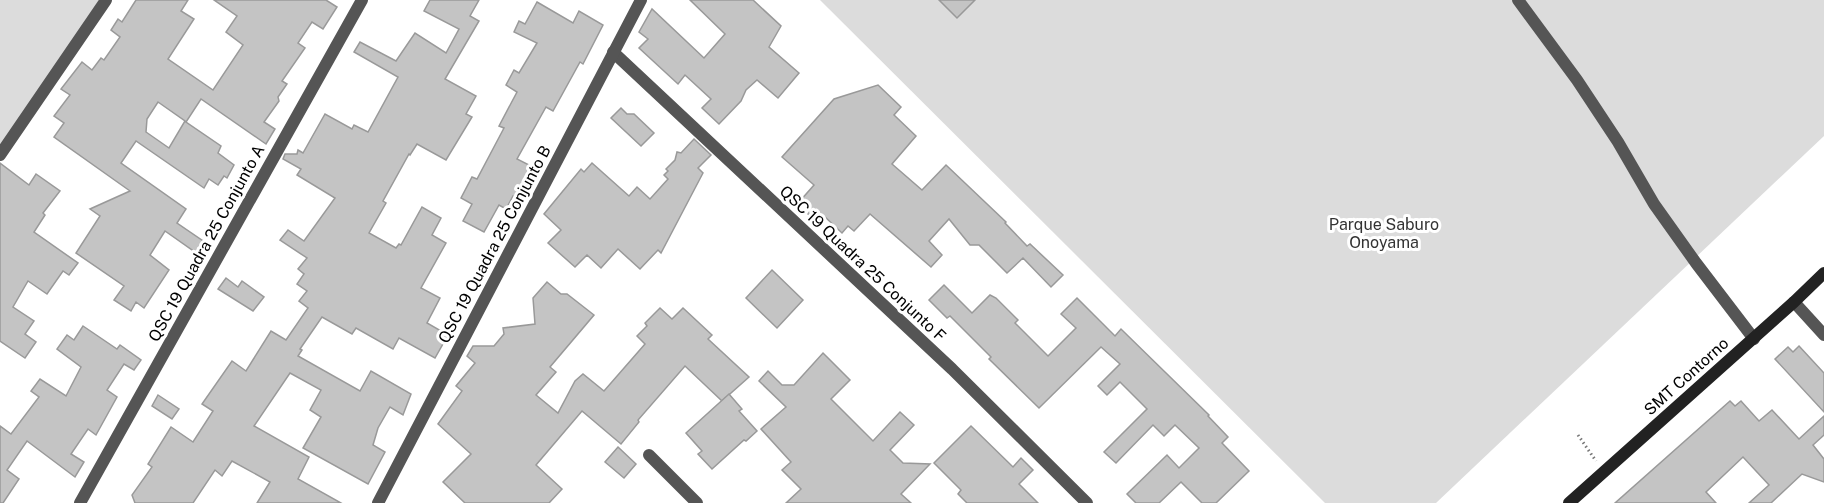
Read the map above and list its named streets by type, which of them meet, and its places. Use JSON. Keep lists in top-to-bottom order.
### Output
{
  "streets": {
    "street": [
      "QSC 19 Quadra 25 Conjunto A",
      "QSC 19 Quadra 25 Conjunto B",
      "QSC 19 Quadra 25 Conjunto F",
      "SMT Contorno"
    ]
  },
  "crossings": [
    ["QSC 19 Quadra 25 Conjunto B", "QSC 19 Quadra 25 Conjunto F"]
  ],
  "parks": ["Parque Saburo Onoyama"]
}
